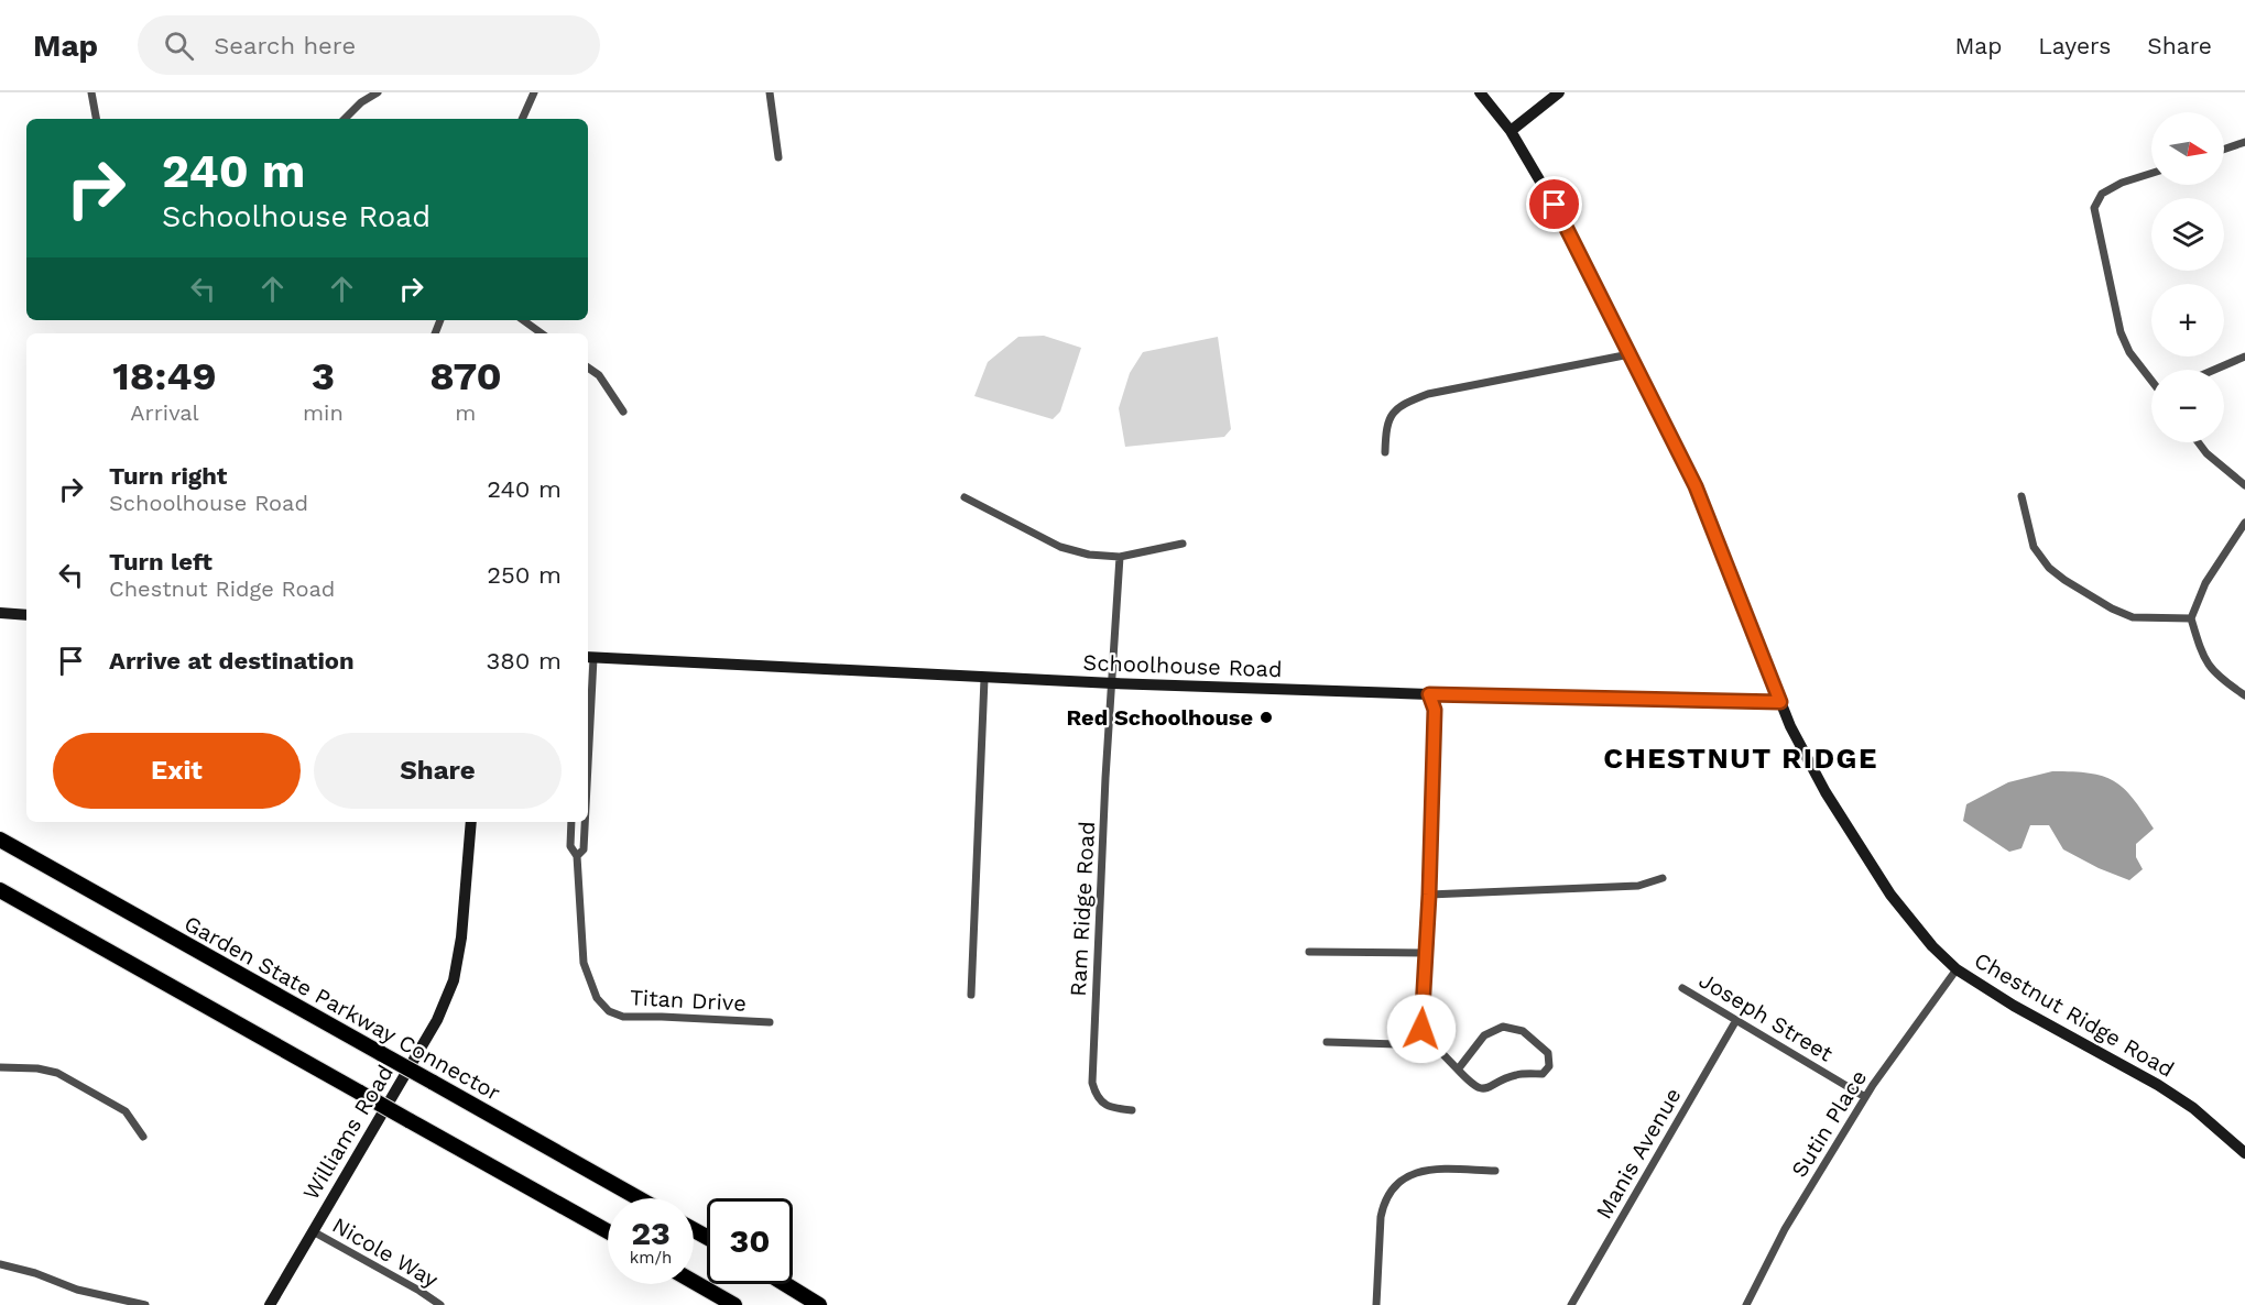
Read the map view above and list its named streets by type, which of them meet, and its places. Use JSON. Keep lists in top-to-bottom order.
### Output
{
  "streets": {
    "highway": ["Garden State Parkway Connector"],
    "street": [
      "Schoolhouse Road",
      "Ram Ridge Road",
      "Titan Drive",
      "Chestnut Ridge Road",
      "Joseph Street",
      "Sutin Place",
      "Williams Road",
      "Manis Avenue",
      "Nicole Way"
    ]
  },
  "crossings": [
    ["Schoolhouse Road", "Ram Ridge Road"],
    ["Schoolhouse Road", "Titan Drive"],
    ["Schoolhouse Road", "Chestnut Ridge Road"],
    ["Chestnut Ridge Road", "Sutin Place"],
    ["Joseph Street", "Sutin Place"],
    ["Joseph Street", "Manis Avenue"],
    ["Williams Road", "Nicole Way"]
  ],
  "districts": ["CHESTNUT RIDGE"],
  "places": ["Red Schoolhouse"],
  "north": "right",
  "page": {
    "header": "Map",
    "search": "Search here",
    "nav": ["Map", "Layers", "Share"],
    "map_buttons": ["+", "−"],
    "turn": ["240 m", "Schoolhouse Road"],
    "eta": [
      "18:49",
      "Arrival",
      "3",
      "min",
      "870",
      "m"
    ],
    "list": [
      {
        "name": "Turn right",
        "note": "Schoolhouse Road",
        "value": "240 m"
      },
      {
        "name": "Turn left",
        "note": "Chestnut Ridge Road",
        "value": "250 m"
      },
      {
        "name": "Arrive at destination",
        "value": "380 m"
      }
    ],
    "buttons": ["Exit", "Share"],
    "speed": "23 km/h",
    "limit": "30"
  }
}
